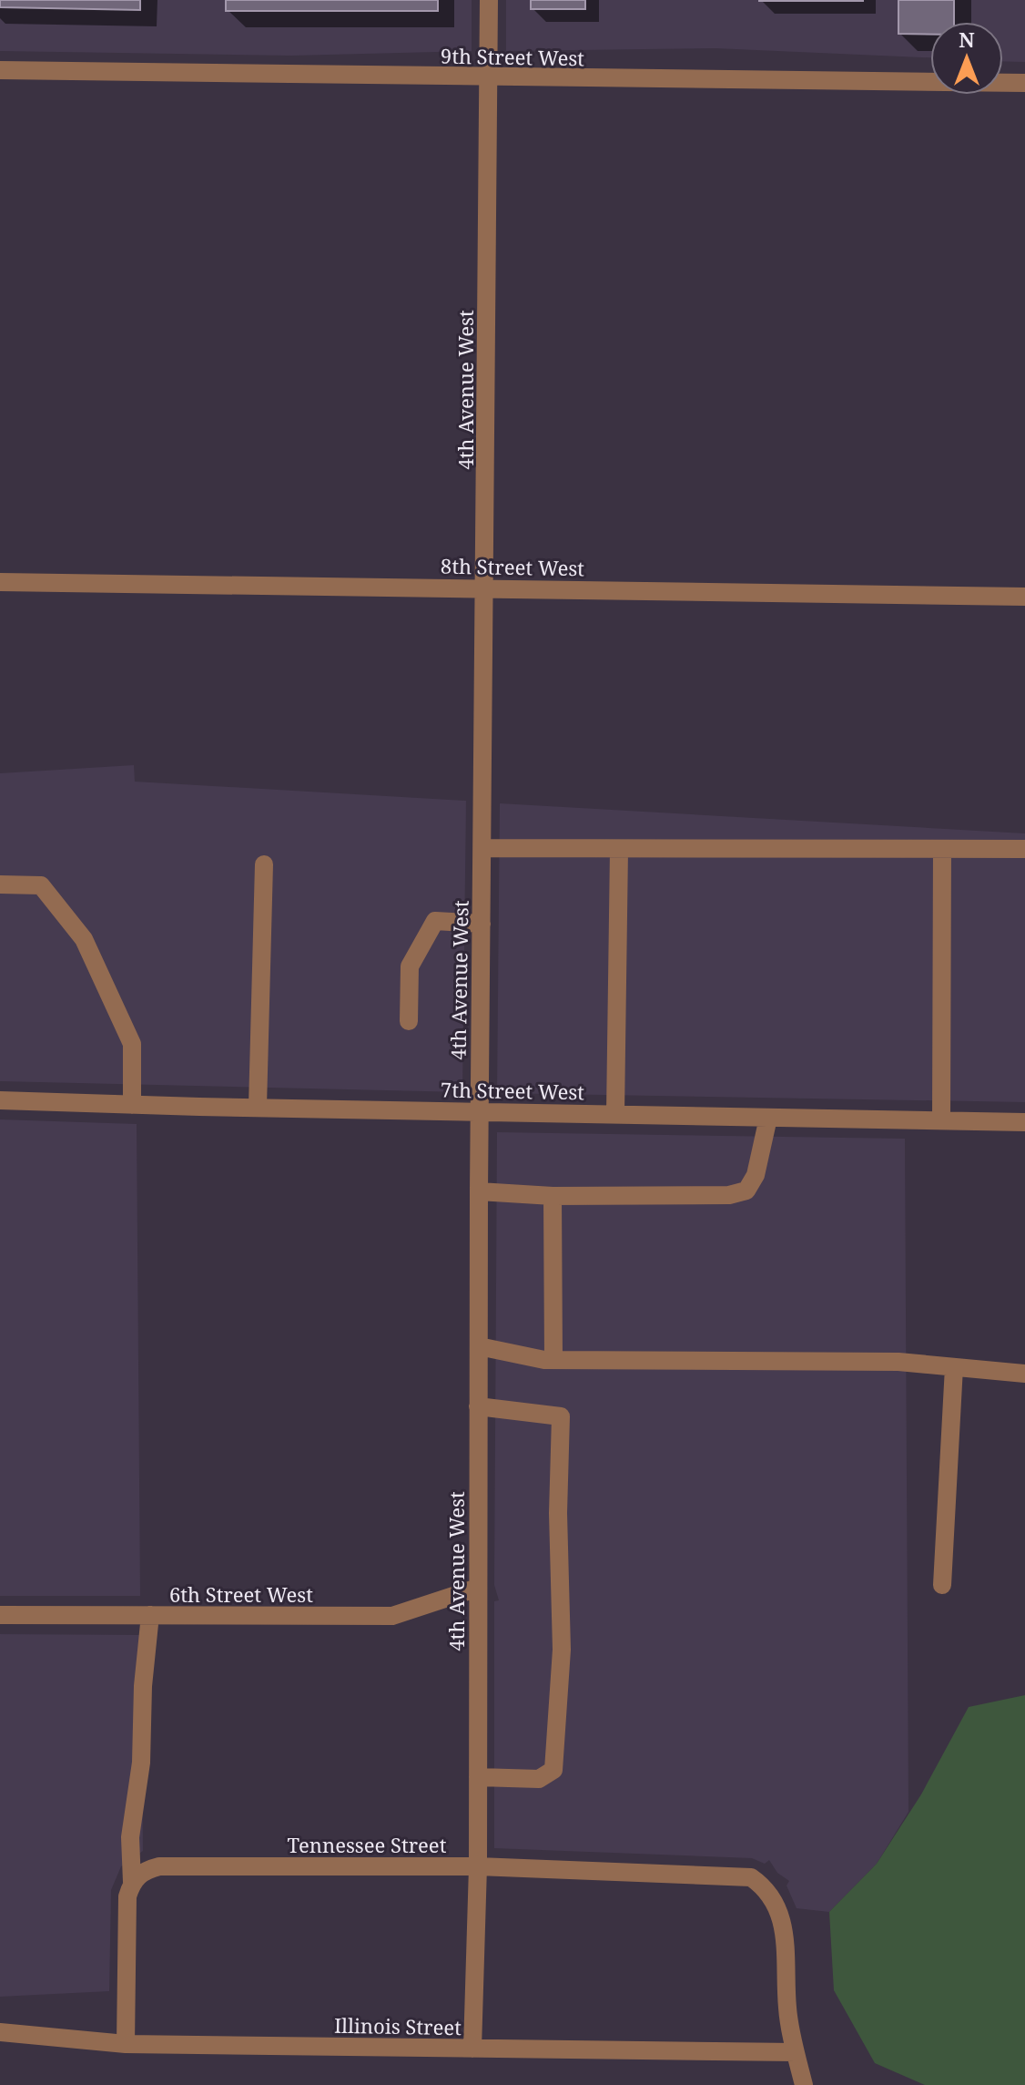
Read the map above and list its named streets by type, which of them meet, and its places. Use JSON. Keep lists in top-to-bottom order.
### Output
{
  "streets": {
    "street": [
      "9th Street West",
      "4th Avenue West",
      "8th Street West",
      "7th Street West",
      "6th Street West",
      "Tennessee Street",
      "Illinois Street"
    ]
  },
  "crossings": [
    ["9th Street West", "4th Avenue West"],
    ["4th Avenue West", "8th Street West"],
    ["4th Avenue West", "7th Street West"],
    ["4th Avenue West", "6th Street West"],
    ["4th Avenue West", "Tennessee Street"],
    ["4th Avenue West", "Illinois Street"],
    ["Tennessee Street", "Illinois Street"]
  ],
  "north": "top"
}
